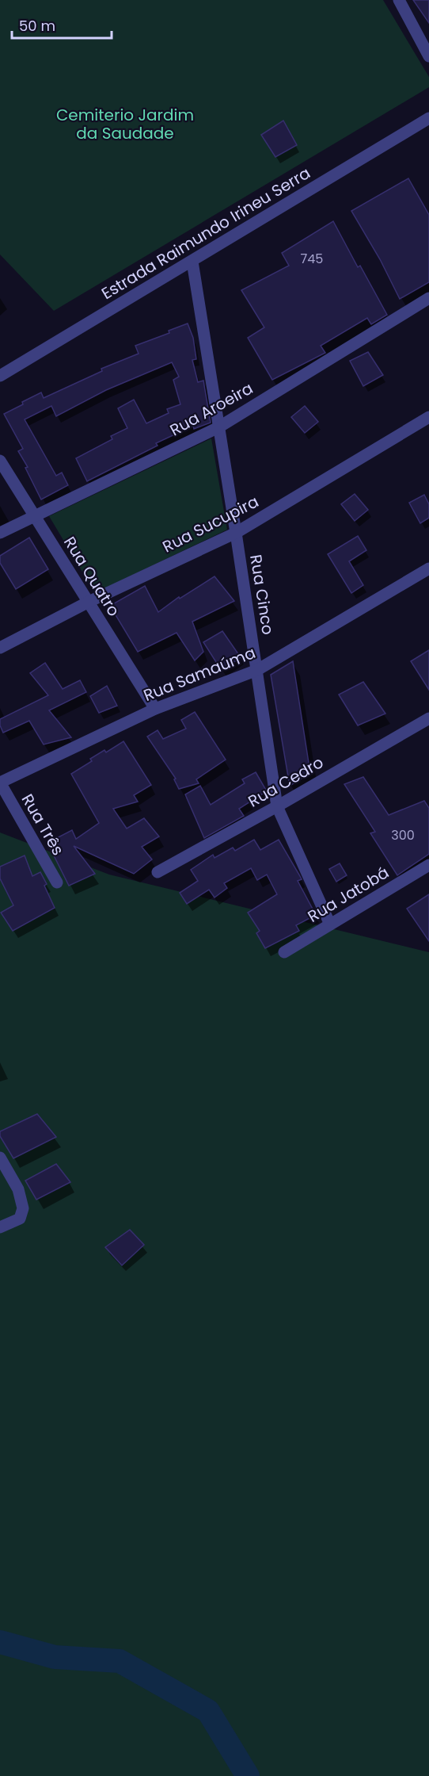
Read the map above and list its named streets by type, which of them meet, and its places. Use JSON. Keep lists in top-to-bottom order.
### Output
{
  "streets": {
    "street": [
      "Estrada Raimundo Irineu Serra",
      "Rua Aroeira",
      "Rua Sucupira",
      "Rua Quatro",
      "Rua Cinco",
      "Rua Samaúma",
      "Rua Cedro",
      "Rua Três",
      "Rua Jatobá"
    ]
  },
  "crossings": [
    ["Estrada Raimundo Irineu Serra", "Rua Cinco"],
    ["Rua Aroeira", "Rua Quatro"],
    ["Rua Aroeira", "Rua Cinco"],
    ["Rua Sucupira", "Rua Quatro"],
    ["Rua Sucupira", "Rua Cinco"],
    ["Rua Quatro", "Rua Samaúma"],
    ["Rua Cinco", "Rua Samaúma"],
    ["Rua Cinco", "Rua Cedro"],
    ["Rua Cinco", "Rua Jatobá"],
    ["Rua Samaúma", "Rua Três"]
  ],
  "parks": ["Cemiterio Jardim da Saudade"],
  "house_numbers": ["745", "300"],
  "scale_bar": "50 m"
}
